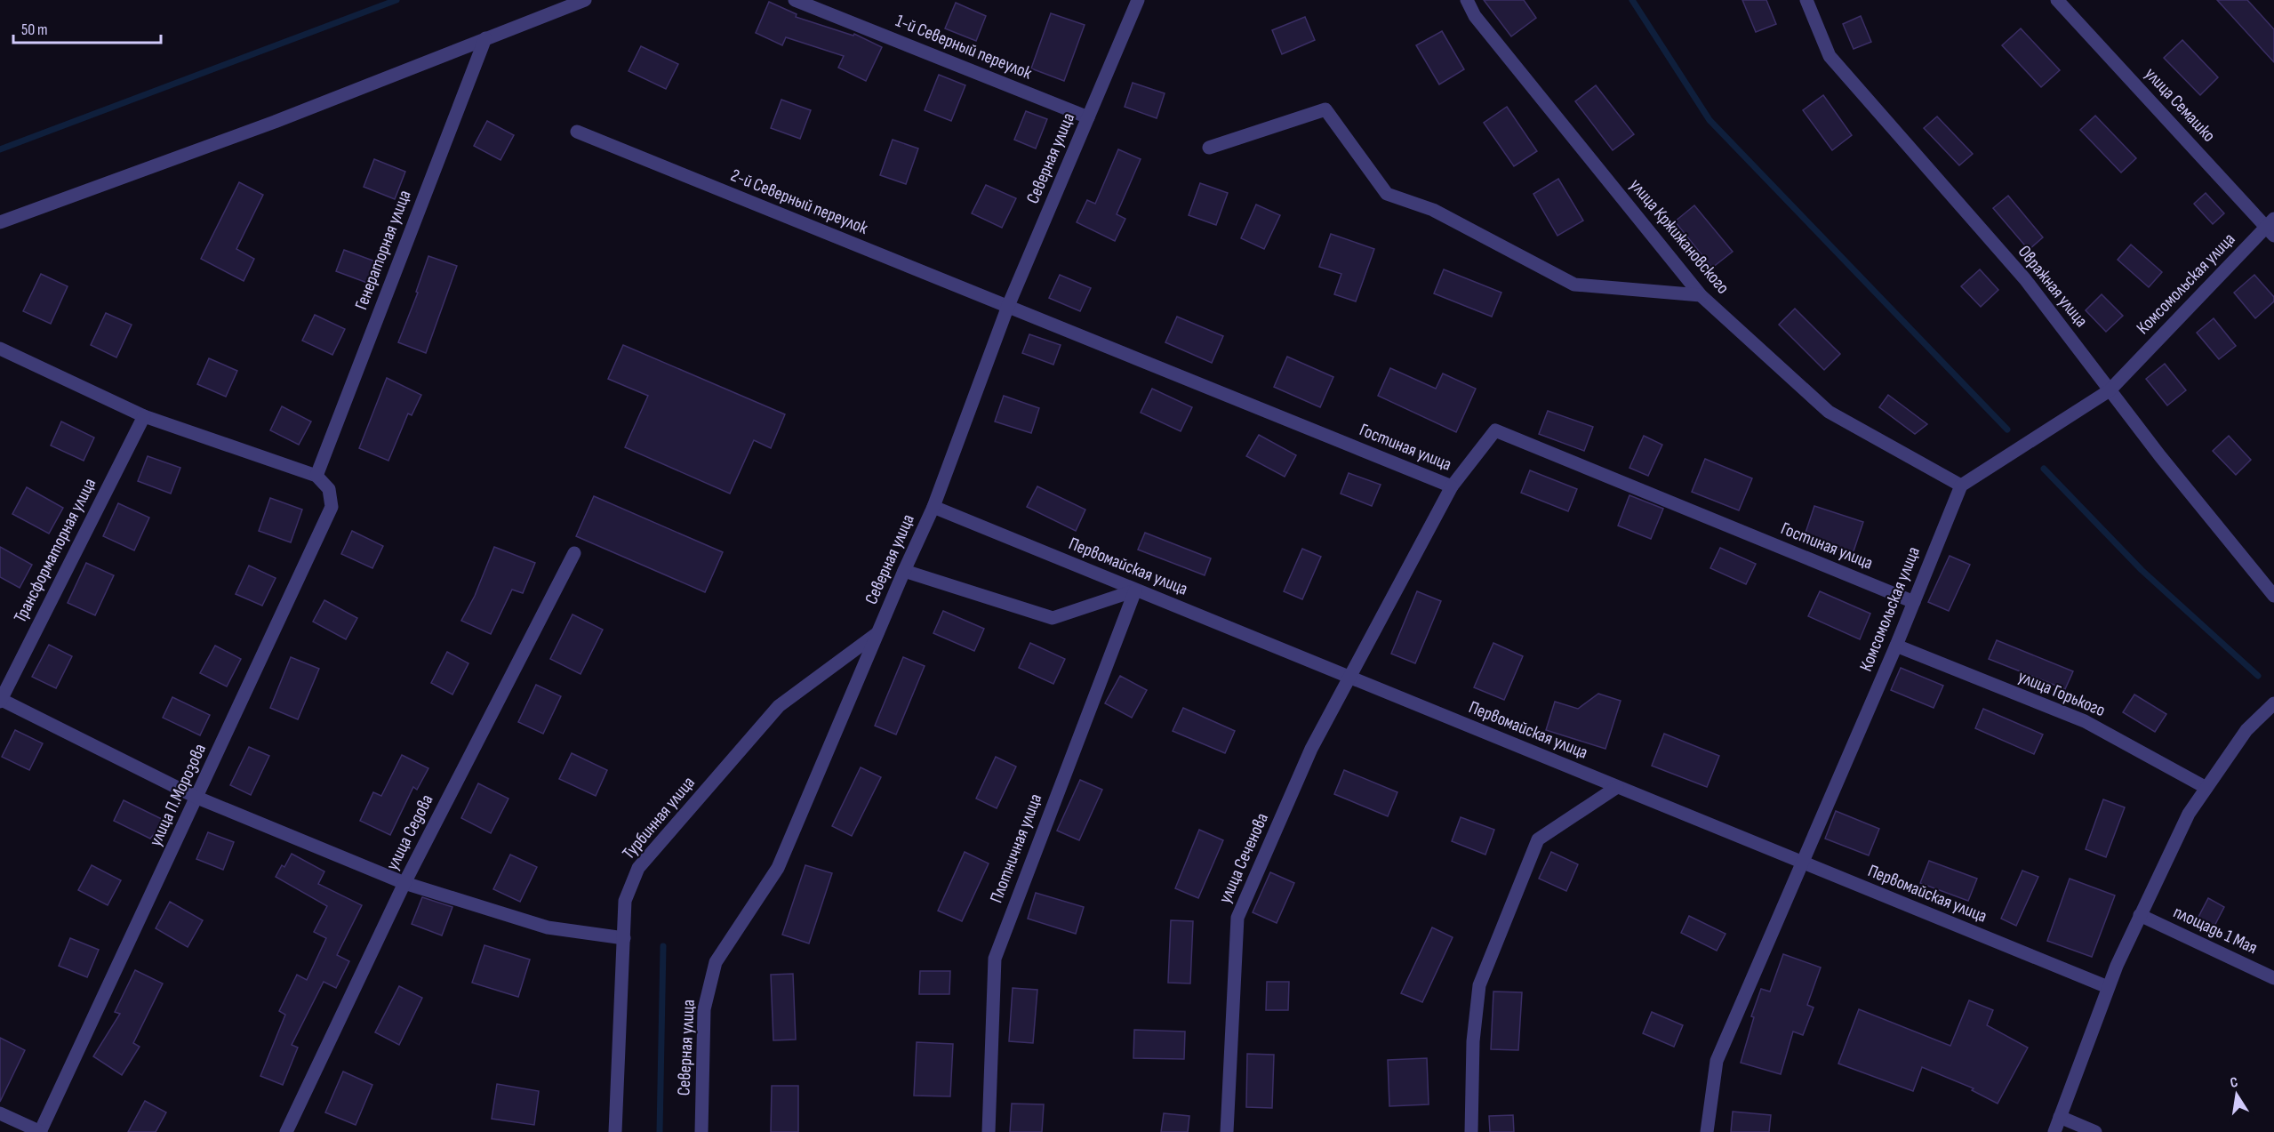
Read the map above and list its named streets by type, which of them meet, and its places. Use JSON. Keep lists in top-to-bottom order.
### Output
{
  "streets": {
    "street": [
      "1-й Северный переулок",
      "улица Семашко",
      "Северная улица",
      "2-й Северный переулок",
      "улица Кржижановского",
      "Генераторная улица",
      "Комсомольская улица",
      "Овражная улица",
      "Гостиная улица",
      "Трансформаторная улица",
      "Первомайская улица",
      "улица Горького",
      "улица П.Морозова",
      "Турбинная улица",
      "улица Седова",
      "Плотничная улица",
      "улица Сеченова",
      "площадь 1 Мая"
    ]
  },
  "crossings": [
    ["1-й Северный переулок", "Северная улица"],
    ["улица Семашко", "Комсомольская улица"],
    ["Северная улица", "2-й Северный переулок"],
    ["Северная улица", "Гостиная улица"],
    ["Северная улица", "Первомайская улица"],
    ["Северная улица", "Турбинная улица"],
    ["2-й Северный переулок", "Гостиная улица"],
    ["улица Кржижановского", "Комсомольская улица"],
    ["Генераторная улица", "улица П.Морозова"],
    ["Комсомольская улица", "Овражная улица"],
    ["Комсомольская улица", "Гостиная улица"],
    ["Комсомольская улица", "Первомайская улица"],
    ["Комсомольская улица", "улица Горького"],
    ["Гостиная улица", "улица Сеченова"],
    ["Первомайская улица", "Плотничная улица"],
    ["Первомайская улица", "улица Сеченова"]
  ],
  "scale_bar": "50 m",
  "north": "top"
}
